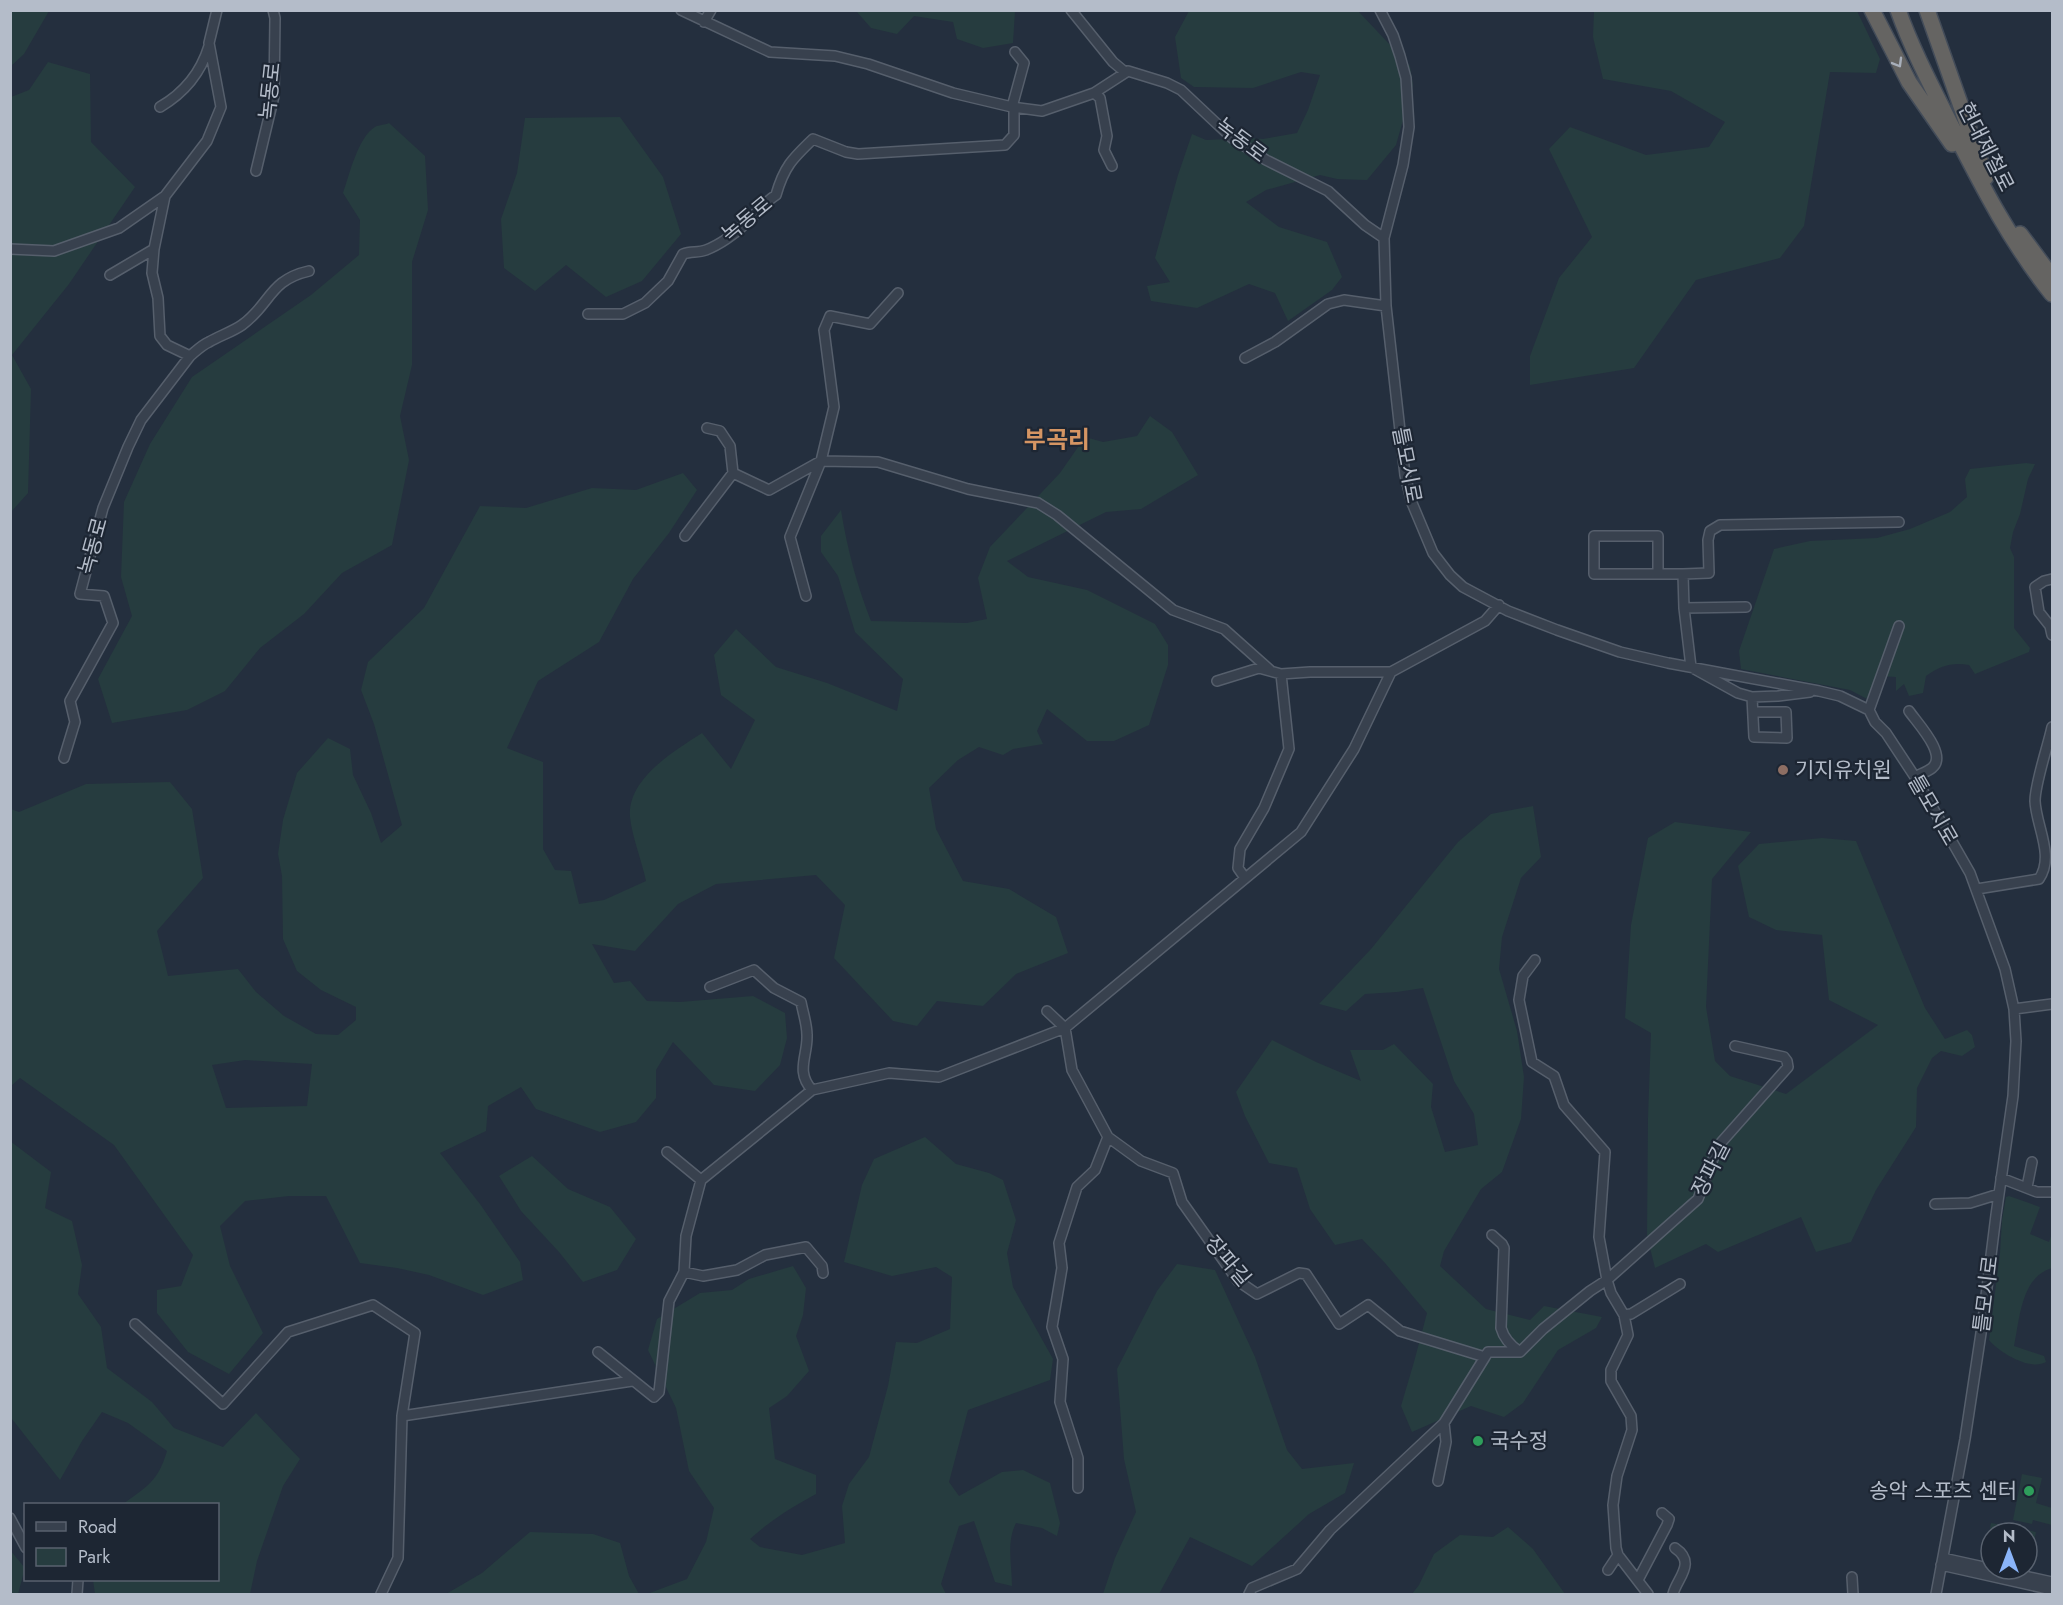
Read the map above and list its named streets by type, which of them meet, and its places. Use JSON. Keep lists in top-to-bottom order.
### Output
{
  "streets": {
    "highway": ["현대제철로"],
    "street": ["녹동로", "틀모시로", "장파길"]
  },
  "crossings": [
    ["녹동로", "틀모시로"]
  ],
  "districts": ["부곡리"],
  "places": ["기지유치원", "국수정", "송악 스포츠 센터"],
  "legend": ["Road", "Park"],
  "north": "top"
}
